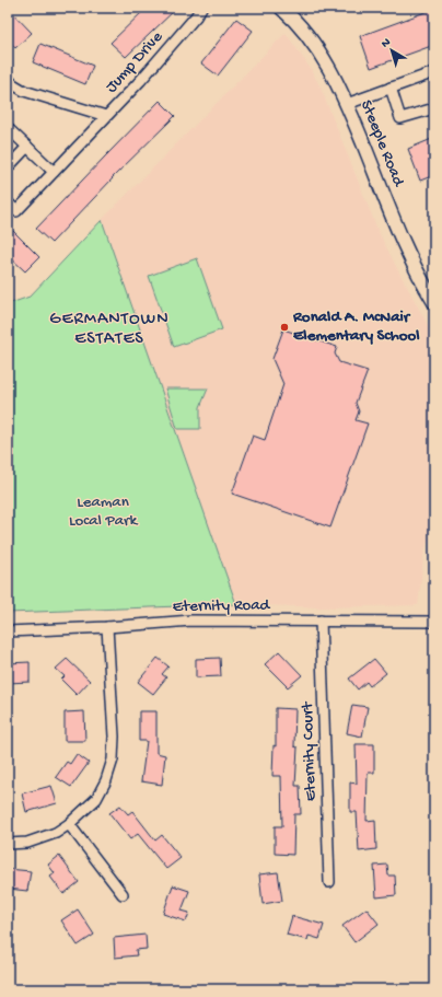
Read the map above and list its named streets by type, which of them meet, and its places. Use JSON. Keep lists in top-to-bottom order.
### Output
{
  "streets": {
    "street": [
      "Jump Drive",
      "Steeple Road",
      "Eternity Road",
      "Eternity Court"
    ]
  },
  "crossings": [
    ["Eternity Road", "Eternity Court"]
  ],
  "districts": ["GERMANTOWN ESTATES"],
  "parks": ["Leaman Local Park"],
  "places": ["Ronald A. McNair Elementary School"],
  "north": "top left"
}
